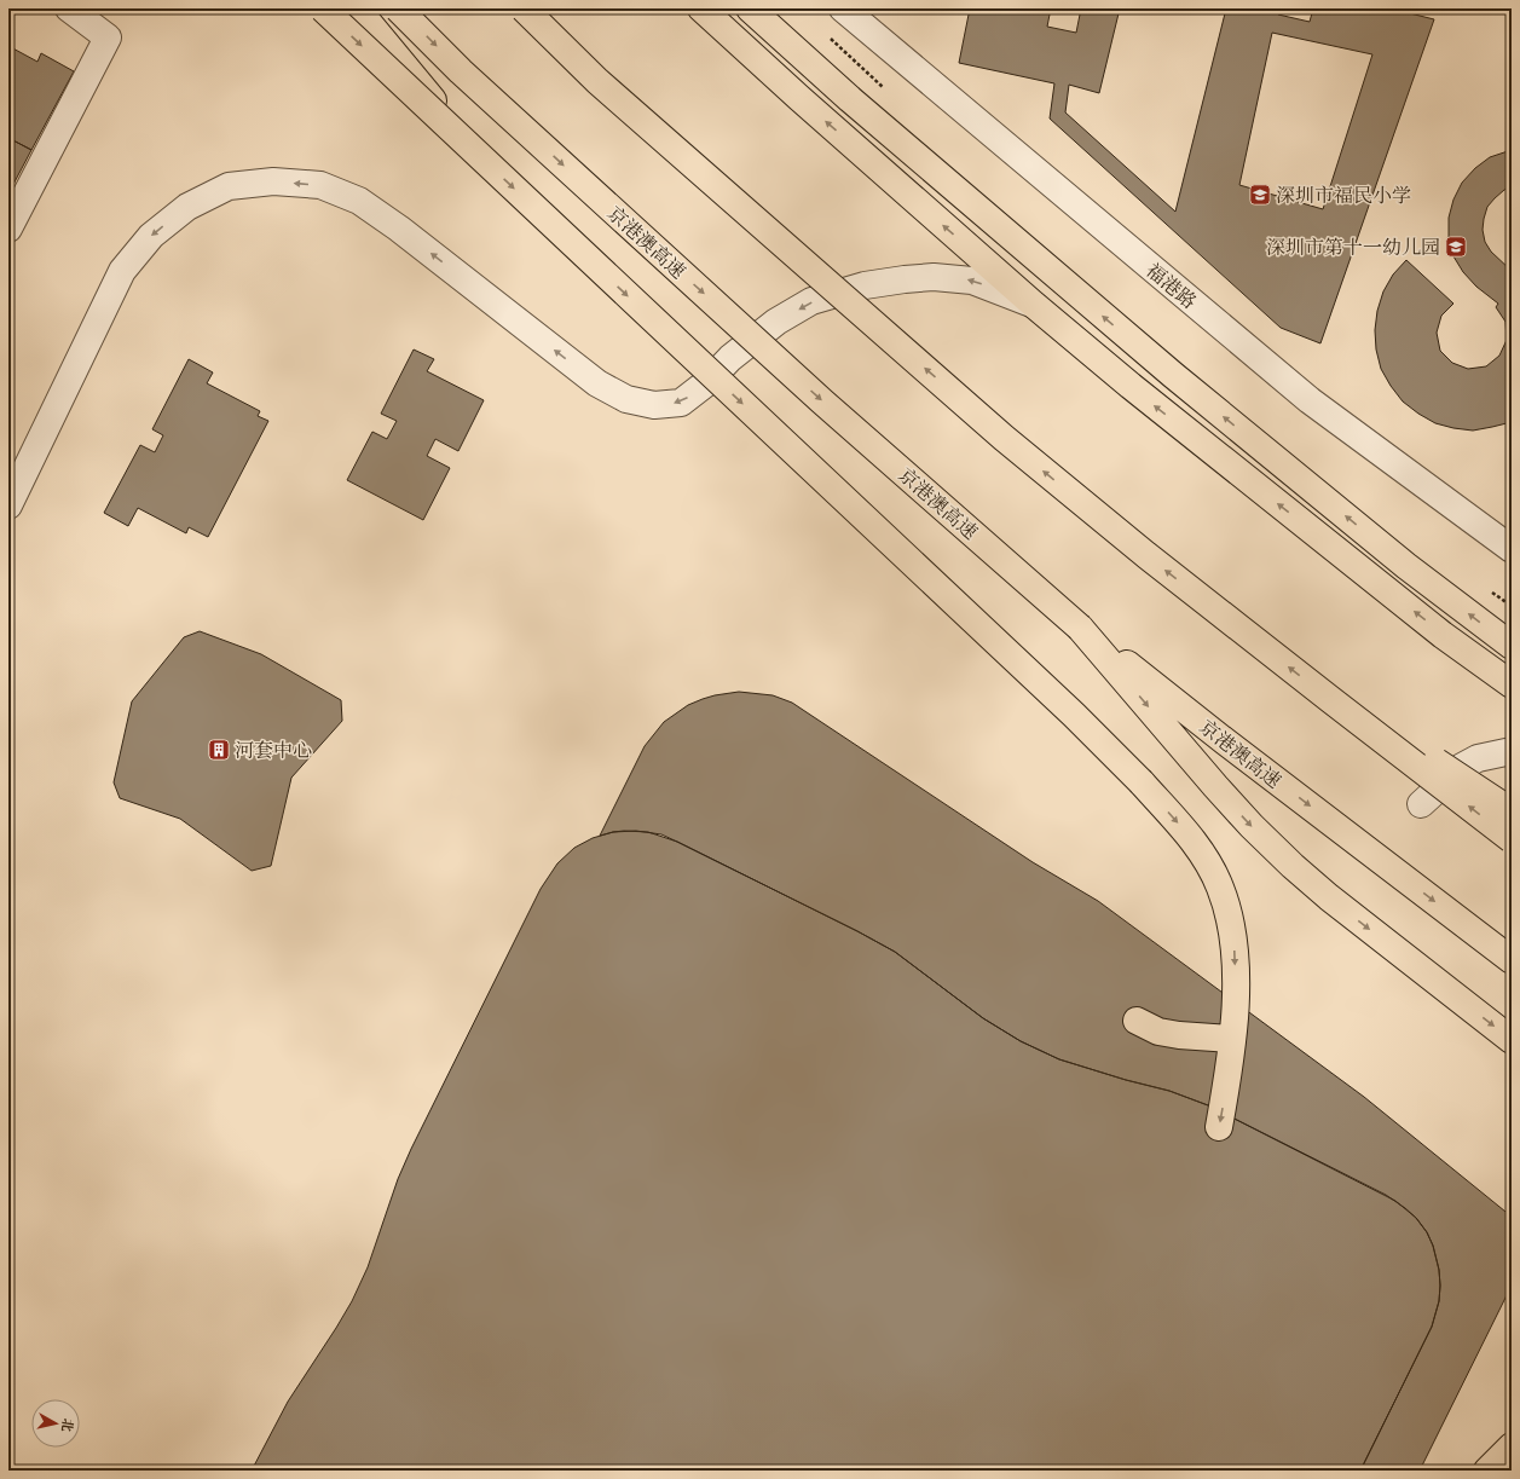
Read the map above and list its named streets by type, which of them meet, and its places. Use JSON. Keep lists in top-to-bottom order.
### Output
{
  "streets": {
    "main road": ["京港澳高速"],
    "street": ["福港路"]
  },
  "places": {
    "school or university": ["深圳市福民小学", "深圳市第十一幼儿园"],
    "building": ["河套中心"]
  },
  "north": "right"
}
